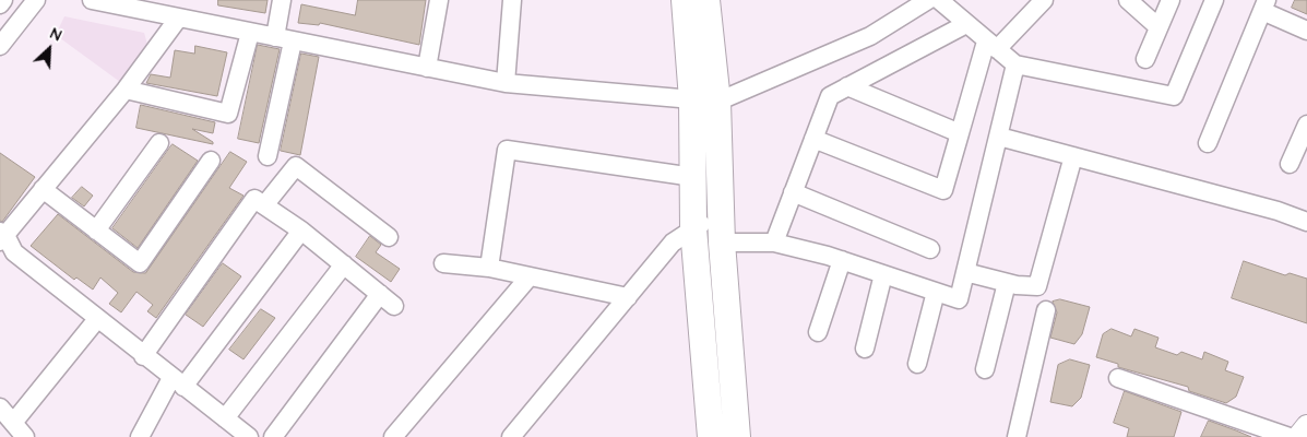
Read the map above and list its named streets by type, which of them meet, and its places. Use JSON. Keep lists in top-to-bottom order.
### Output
{
  "north": "top right"
}
